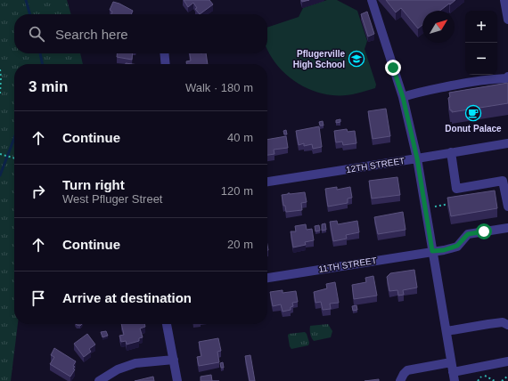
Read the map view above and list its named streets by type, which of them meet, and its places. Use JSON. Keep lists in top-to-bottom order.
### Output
{
  "streets": {
    "street": ["12TH STREET", "11TH STREET"]
  },
  "places": {
    "school or university": ["Pflugerville High School"],
    "cafe": ["Donut Palace"]
  },
  "north": "top right",
  "page": {
    "map_buttons": ["+", "−"],
    "search": "Search here",
    "heading": ["3 min", "Walk · 180 m"],
    "list": [
      ["Continue", "40 m"],
      ["Turn right", "West Pfluger Street", "120 m"],
      ["Continue", "20 m"],
      "Arrive at destination"
    ]
  }
}
